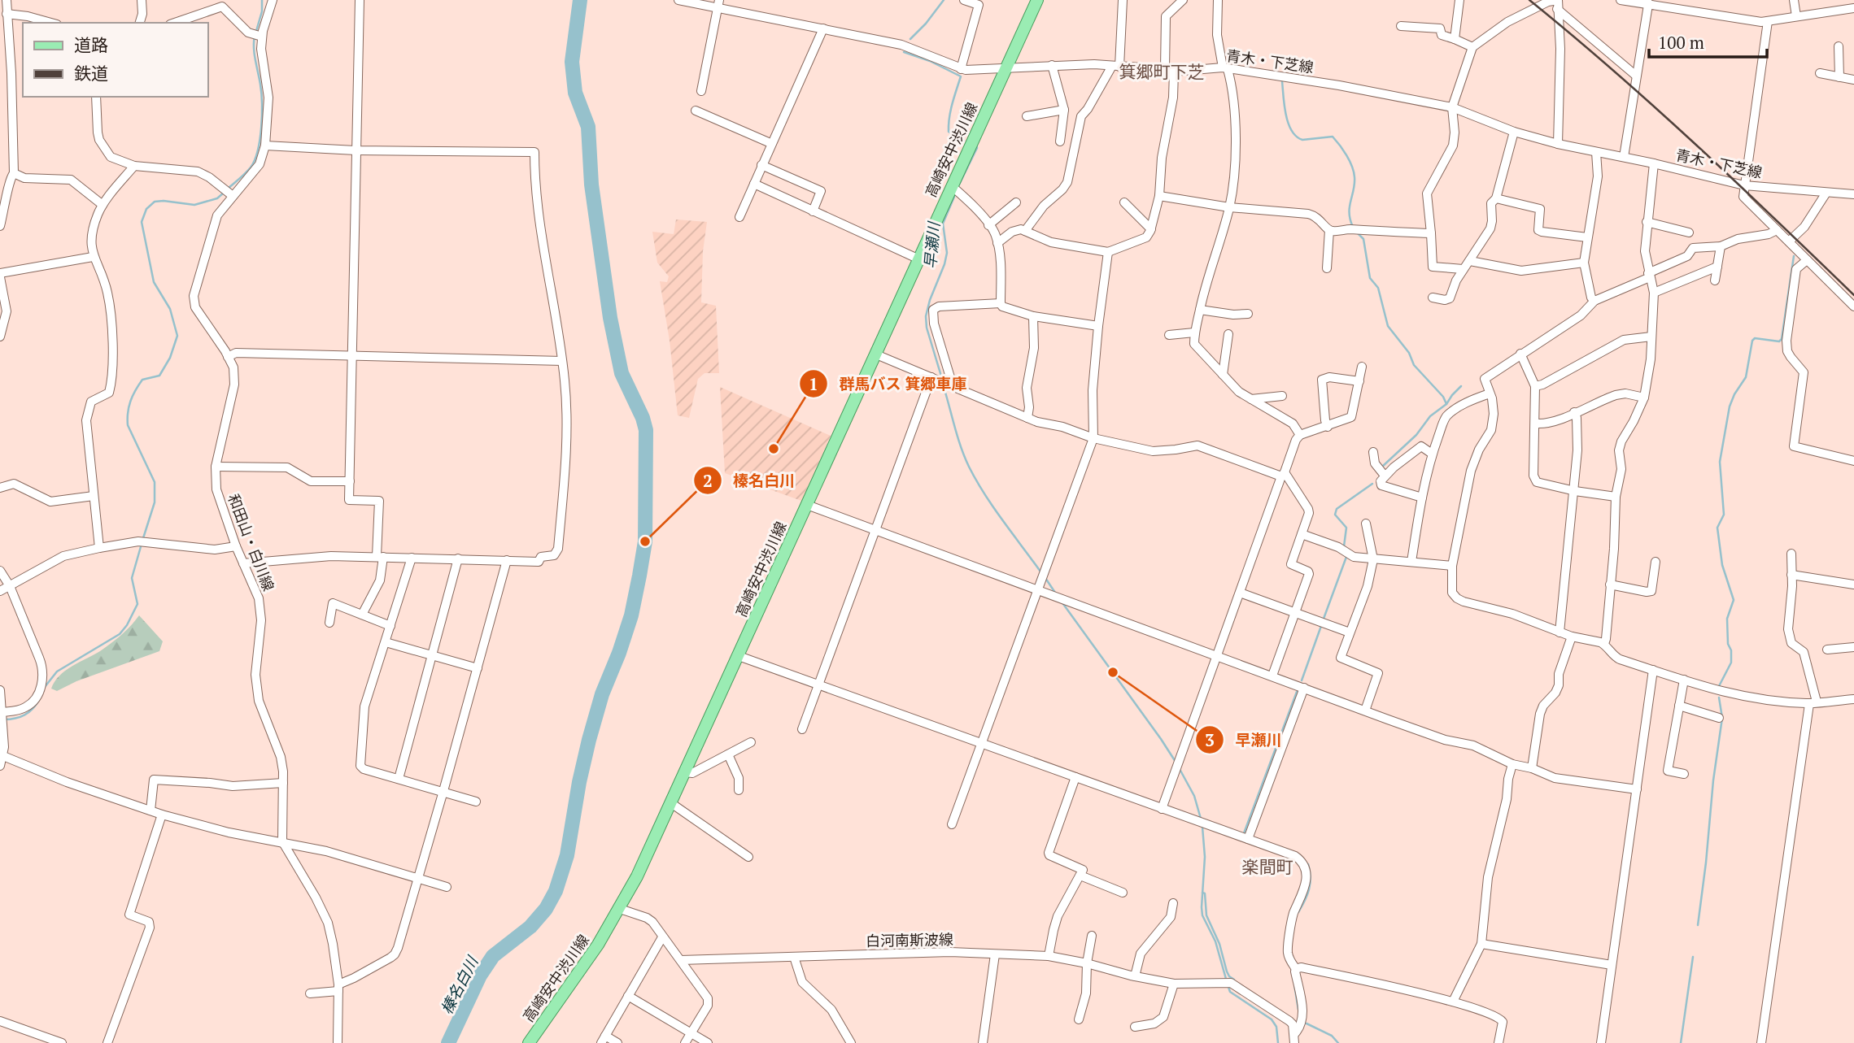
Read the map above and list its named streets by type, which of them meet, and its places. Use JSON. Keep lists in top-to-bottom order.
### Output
{
  "streets": {
    "main road": ["高崎安中渋川線"],
    "street": ["青木・下芝線", "和田山・白川線", "白河南斯波線"]
  },
  "crossings": [
    ["青木・下芝線", "高崎安中渋川線"]
  ],
  "districts": ["箕郷町下芝", "楽間町"],
  "water": ["早瀬川", "榛名白川"],
  "places": ["群馬バス 箕郷車庫", "榛名白川", "早瀬川"],
  "legend": ["道路", "鉄道"],
  "scale_bar": "100 m"
}
